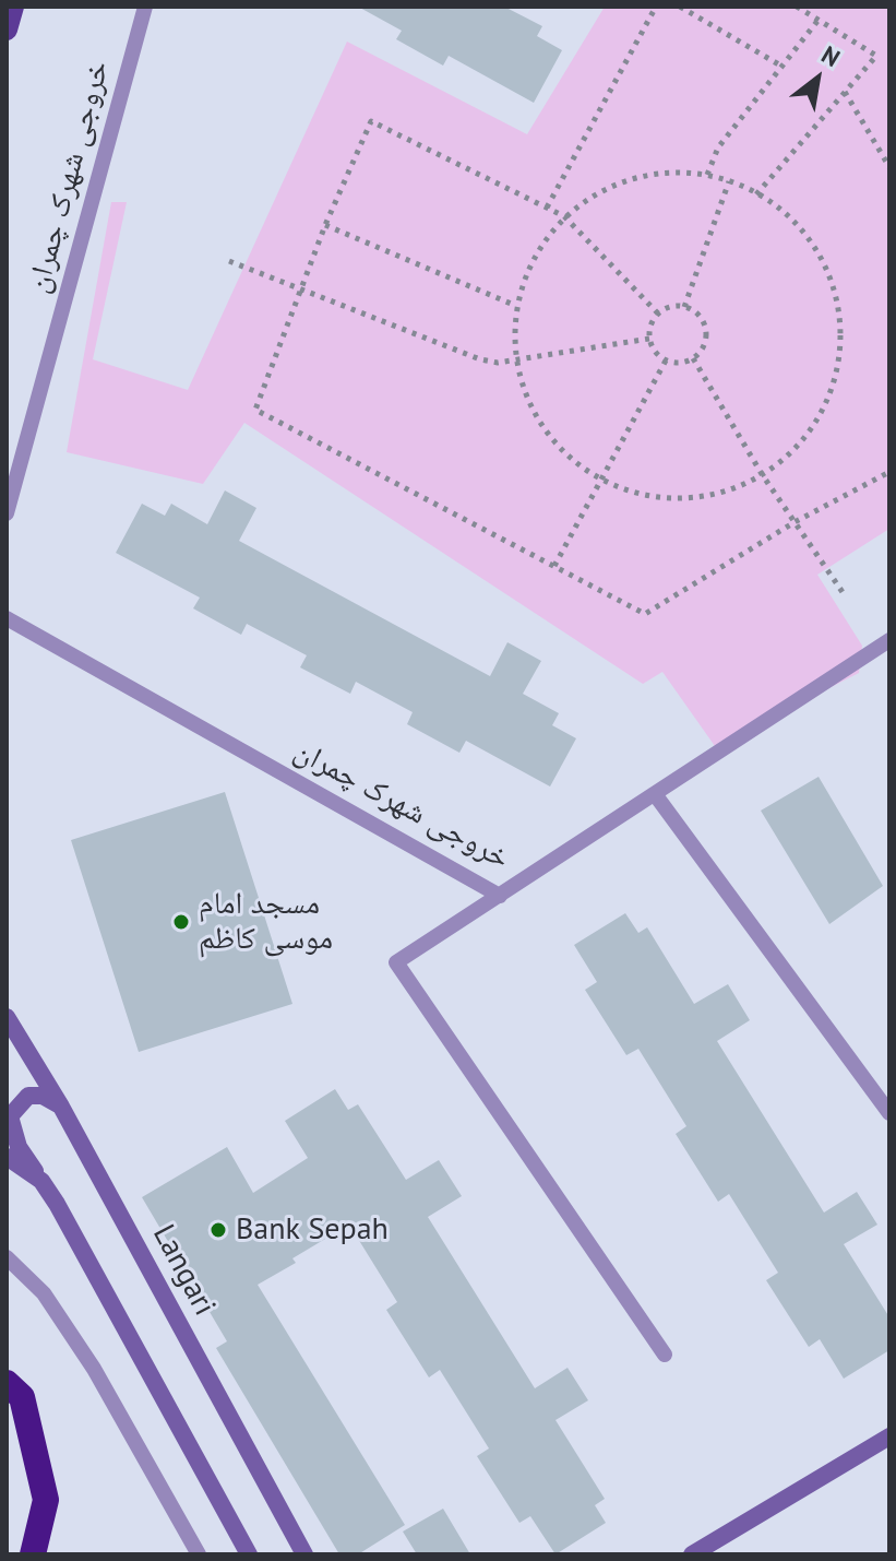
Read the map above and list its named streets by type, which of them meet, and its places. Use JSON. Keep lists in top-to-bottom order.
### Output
{
  "streets": {
    "main road": ["Langari"],
    "lane": ["خروجی شهرک چمران"]
  },
  "places": ["مسجد امام موسی کاظم", "Bank Sepah"],
  "north": "top right"
}
